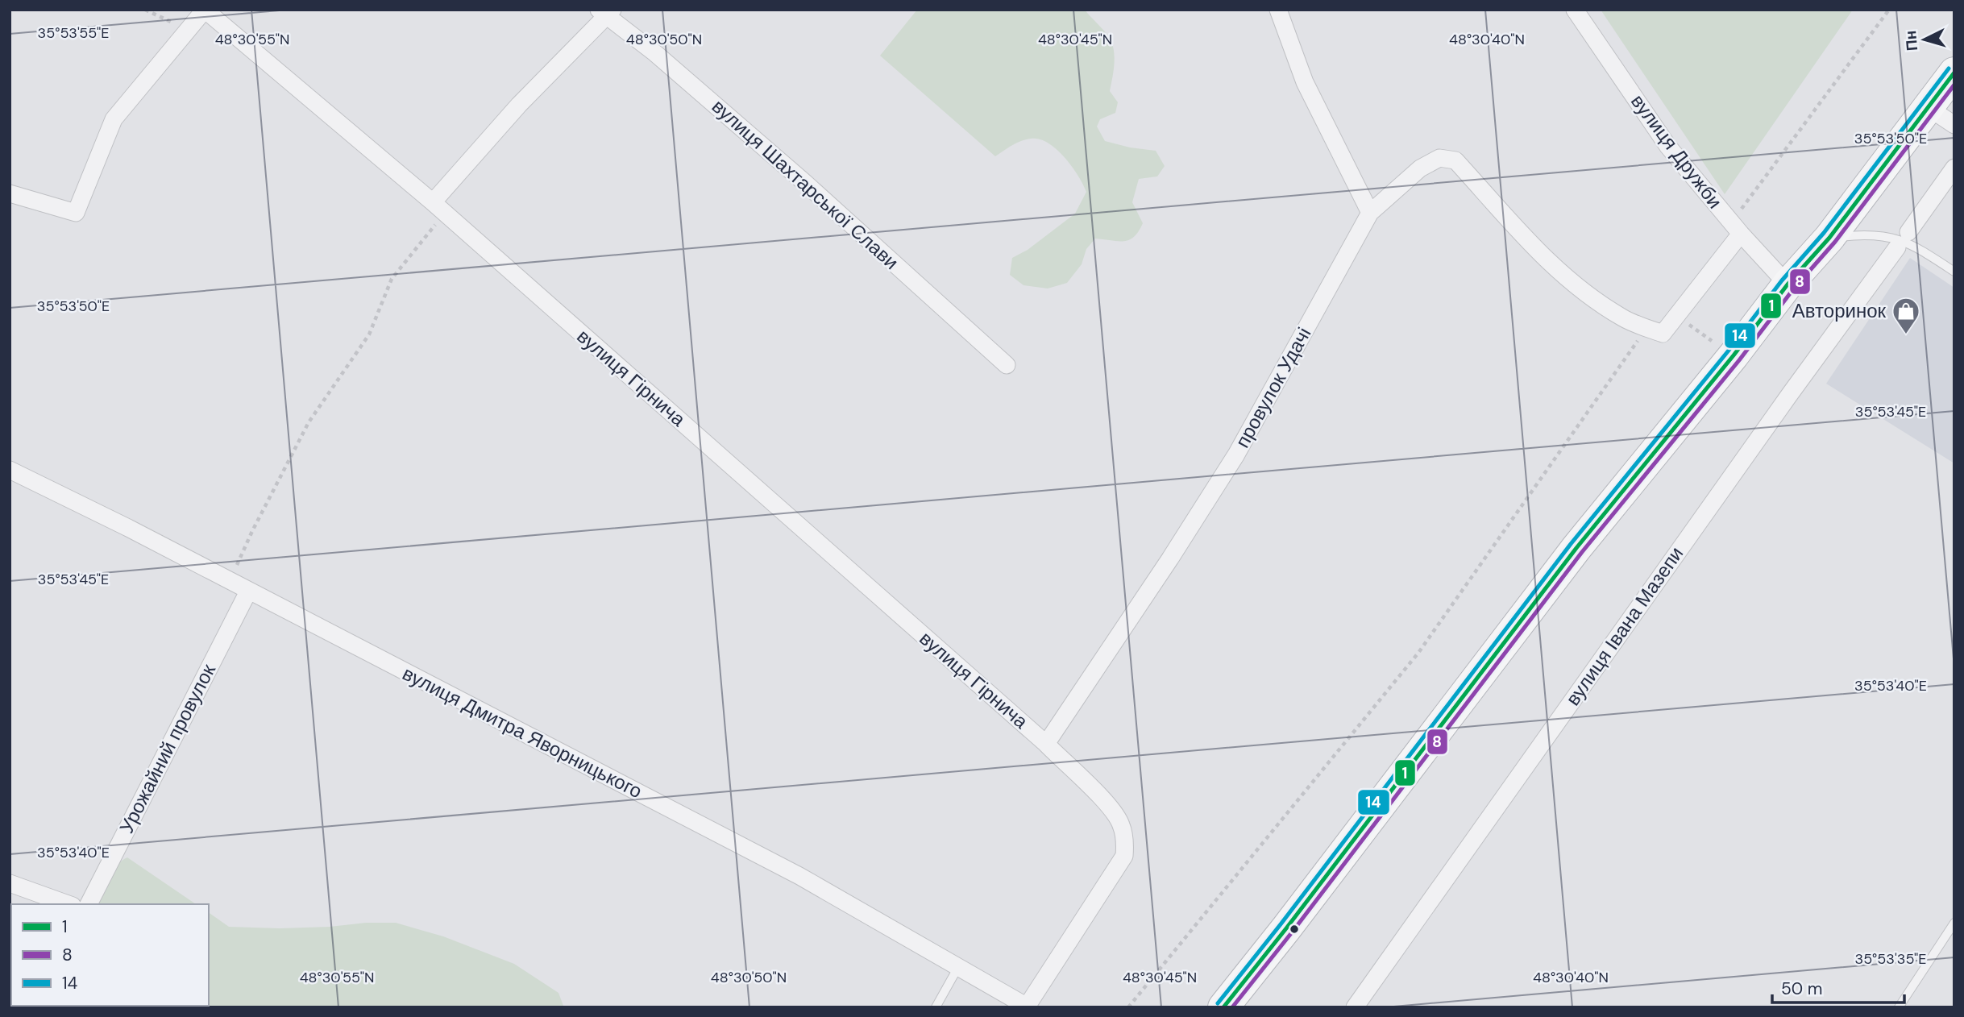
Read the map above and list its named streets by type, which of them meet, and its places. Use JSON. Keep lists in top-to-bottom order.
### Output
{
  "streets": {
    "street": [
      "вулиця Дружби",
      "вулиця Шахтарської Слави",
      "вулиця Гірнича",
      "провулок Удачі",
      "вулиця Івана Мазепи",
      "вулиця Дмитра Яворницького",
      "Урожайний провулок"
    ]
  },
  "crossings": [
    ["вулиця Гірнича", "провулок Удачі"],
    ["вулиця Гірнича", "вулиця Дмитра Яворницького"],
    ["вулиця Дмитра Яворницького", "Урожайний провулок"]
  ],
  "places": {
    "shop": ["Авторинок"]
  },
  "lines": ["transit line 14", "transit line 1", "transit line 8"],
  "legend": ["1", "8", "14"],
  "scale_bar": "50 m",
  "north": "left",
  "coordinates": [
    "35°53'55\"E",
    "48°30'55\"N",
    "48°30'50\"N",
    "48°30'45\"N",
    "48°30'40\"N",
    "35°53'50\"E",
    "35°53'45\"E",
    "35°53'40\"E",
    "35°53'35\"E"
  ]
}
